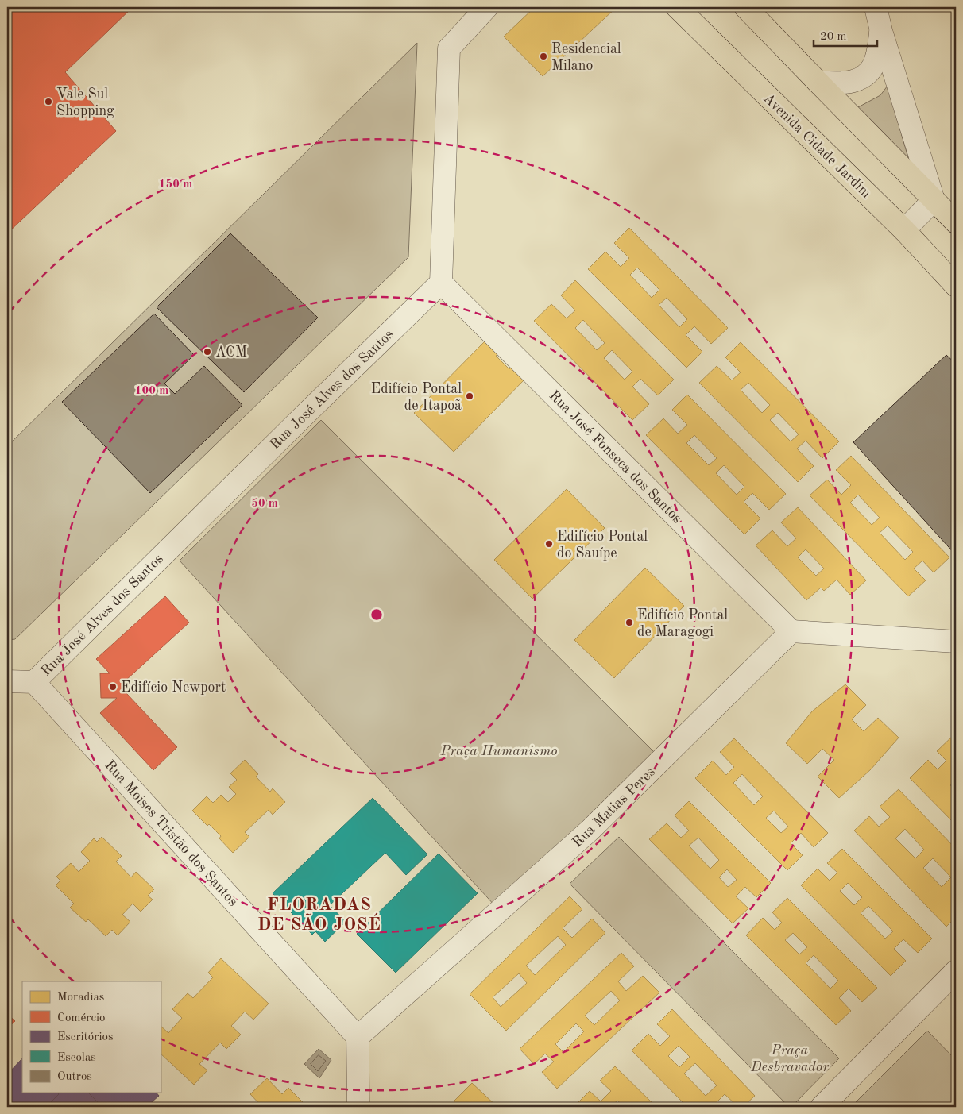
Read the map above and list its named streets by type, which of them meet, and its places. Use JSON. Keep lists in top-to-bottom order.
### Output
{
  "streets": {
    "main road": ["Avenida Cidade Jardim"],
    "street": [
      "Rua José Alves dos Santos",
      "Rua José Fonseca dos Santos",
      "Rua Matias Peres",
      "Rua Moises Tristão dos Santos"
    ]
  },
  "crossings": [
    ["Rua José Alves dos Santos", "Rua José Fonseca dos Santos"],
    ["Rua José Alves dos Santos", "Rua Moises Tristão dos Santos"],
    ["Rua José Fonseca dos Santos", "Rua Matias Peres"],
    ["Rua Matias Peres", "Rua Moises Tristão dos Santos"]
  ],
  "districts": ["FLORADAS DE SÃO JOSÉ"],
  "parks": ["Praça Humanismo", "Praça Desbravador"],
  "places": [
    "Residencial Milano",
    "Vale Sul Shopping",
    "ACM",
    "Edifício Pontal de Itapoã",
    "Edifício Pontal do Sauípe",
    "Edifício Pontal de Maragogi",
    "Edifício Newport"
  ],
  "legend": [
    "Moradias",
    "Comércio",
    "Escritórios",
    "Escolas",
    "Outros"
  ],
  "scale_bar": "20 m",
  "rings": ["150 m", "100 m", "50 m"]
}
